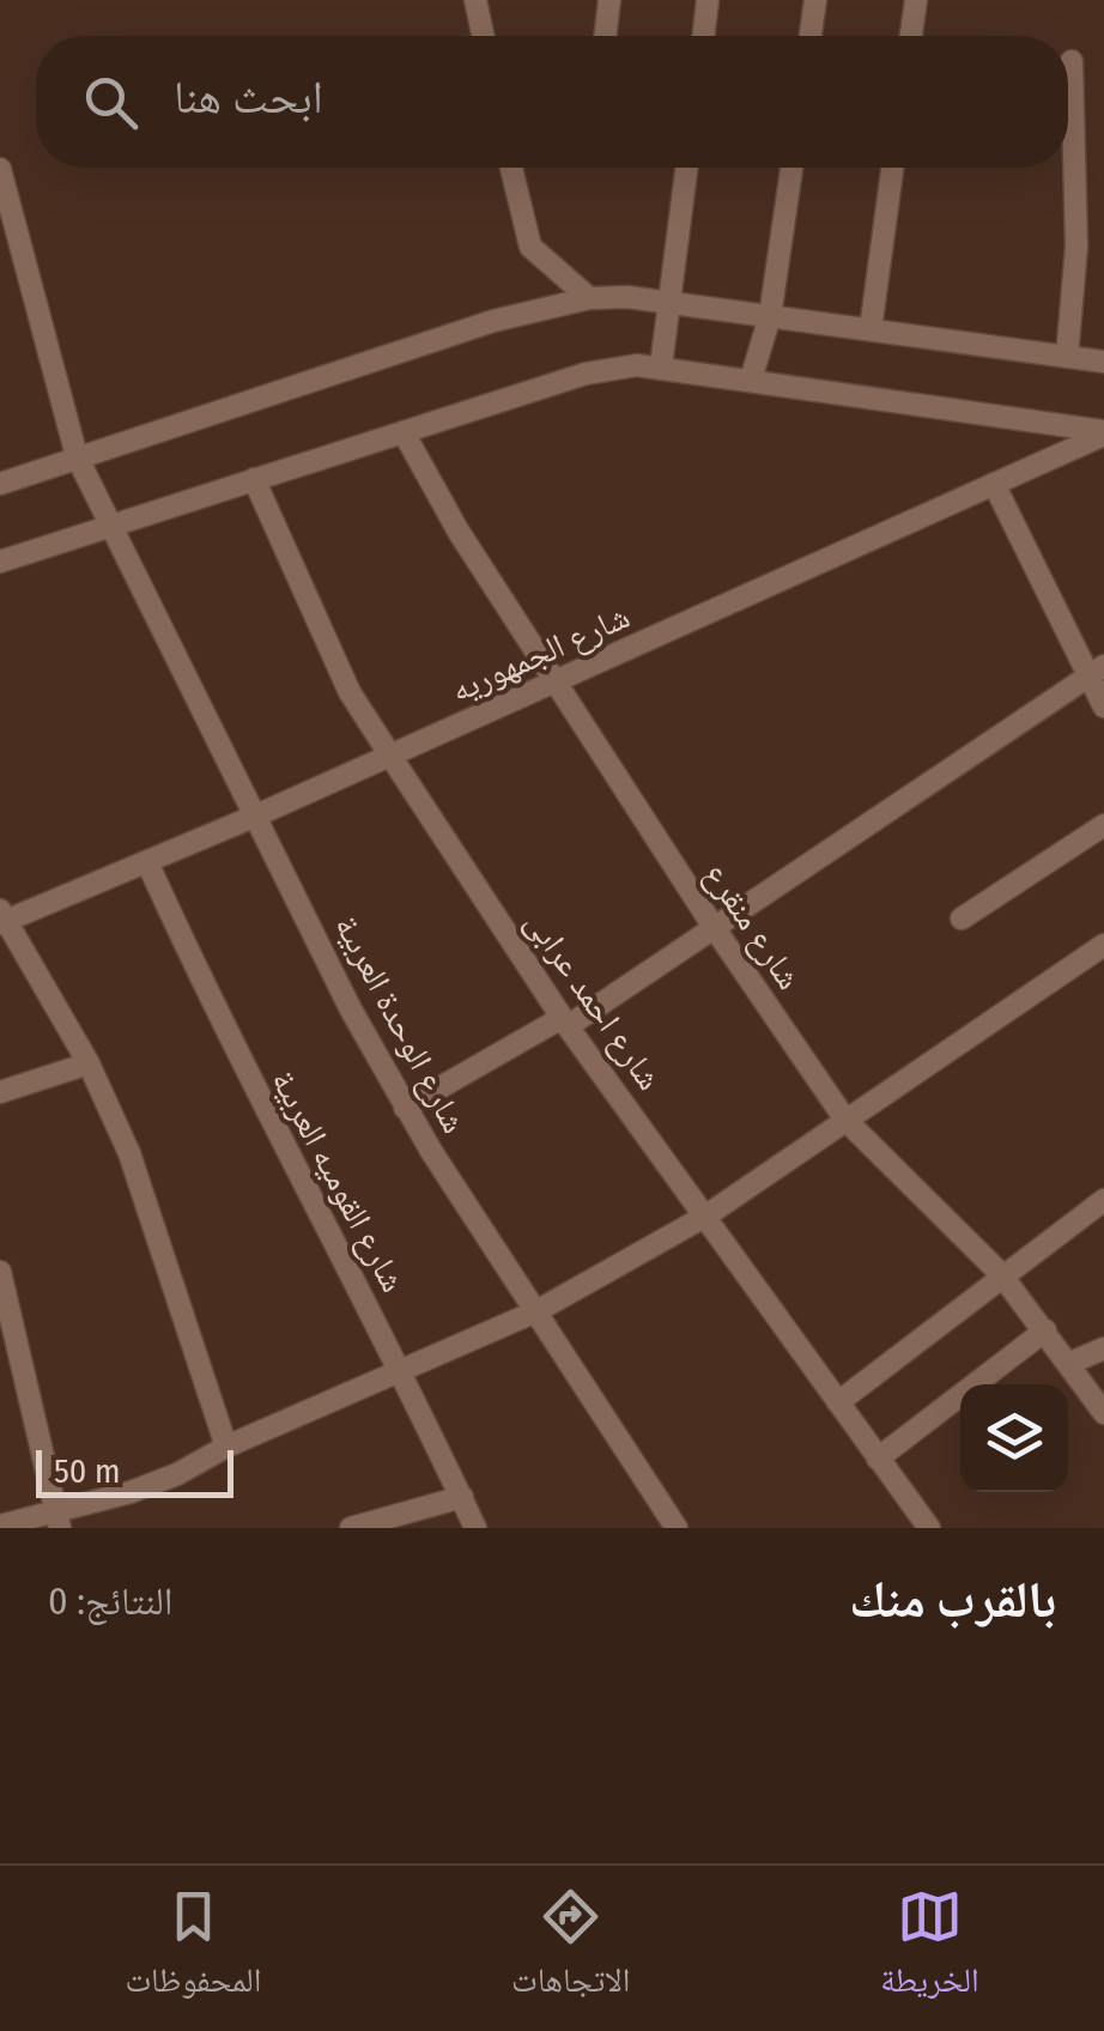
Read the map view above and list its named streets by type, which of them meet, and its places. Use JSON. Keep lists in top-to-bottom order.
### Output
{
  "streets": {
    "street": [
      "شارع الجمهوريه",
      "شارع منقرع",
      "شارع احمد عرابى",
      "شارع الوحدة العربية",
      "شارع القوميه العربية"
    ]
  },
  "crossings": [
    ["شارع الجمهوريه", "شارع منقرع"],
    ["شارع الجمهوريه", "شارع احمد عرابى"],
    ["شارع الجمهوريه", "شارع الوحدة العربية"],
    ["شارع الجمهوريه", "شارع القوميه العربية"]
  ],
  "scale_bar": "50 m",
  "page": {
    "search": "ابحث هنا",
    "scale": "50 m",
    "heading": ["بالقرب منك", "النتائج: 0"],
    "nav": ["الخريطة", "الاتجاهات", "المحفوظات"]
  }
}
